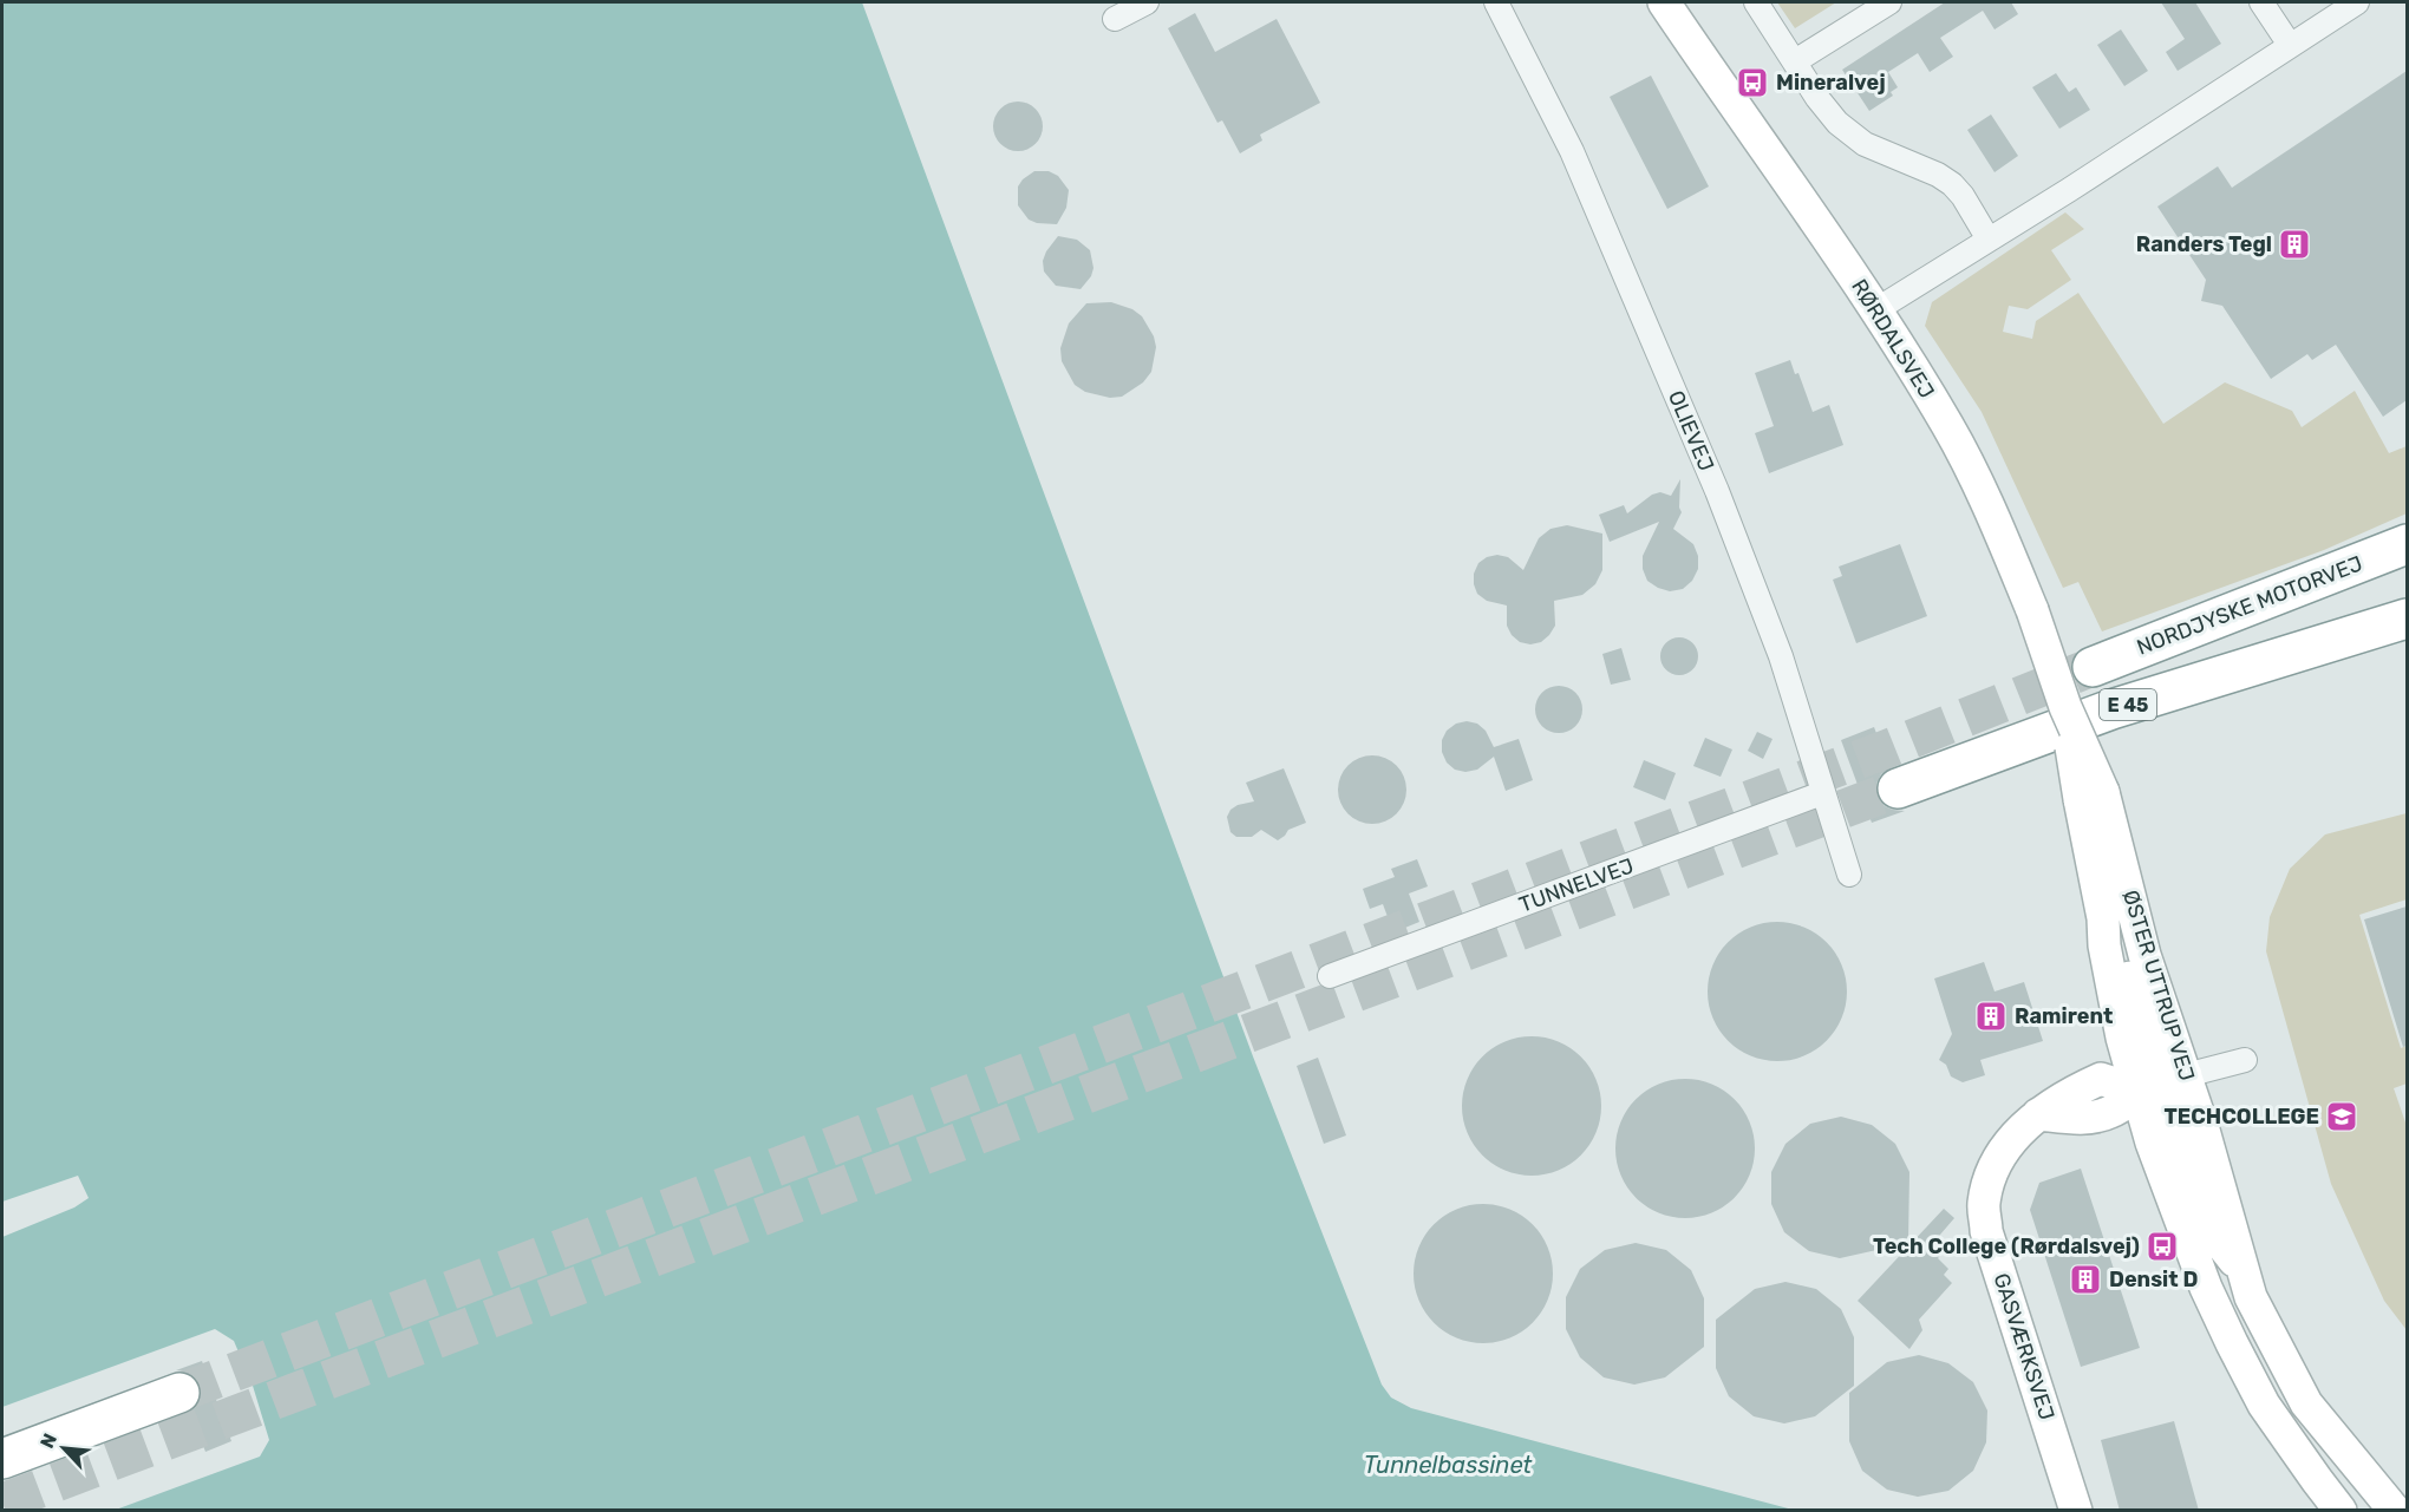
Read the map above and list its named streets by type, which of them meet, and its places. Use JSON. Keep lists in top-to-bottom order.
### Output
{
  "streets": {
    "highway": ["NORDJYSKE MOTORVEJ", "E 45"],
    "street": [
      "RØRDALSVEJ",
      "OLIEVEJ",
      "TUNNELVEJ",
      "ØSTER UTTRUP VEJ",
      "GASVÆRKSVEJ"
    ]
  },
  "crossings": [
    ["RØRDALSVEJ", "ØSTER UTTRUP VEJ"],
    ["OLIEVEJ", "TUNNELVEJ"],
    ["ØSTER UTTRUP VEJ", "GASVÆRKSVEJ"]
  ],
  "water": ["Tunnelbassinet"],
  "places": {
    "bus stop": ["Mineralvej", "Tech College (Rørdalsvej)"],
    "building": ["Randers Tegl", "Ramirent", "Densit D"],
    "school or university": ["TECHCOLLEGE"]
  },
  "north": "top left"
}
